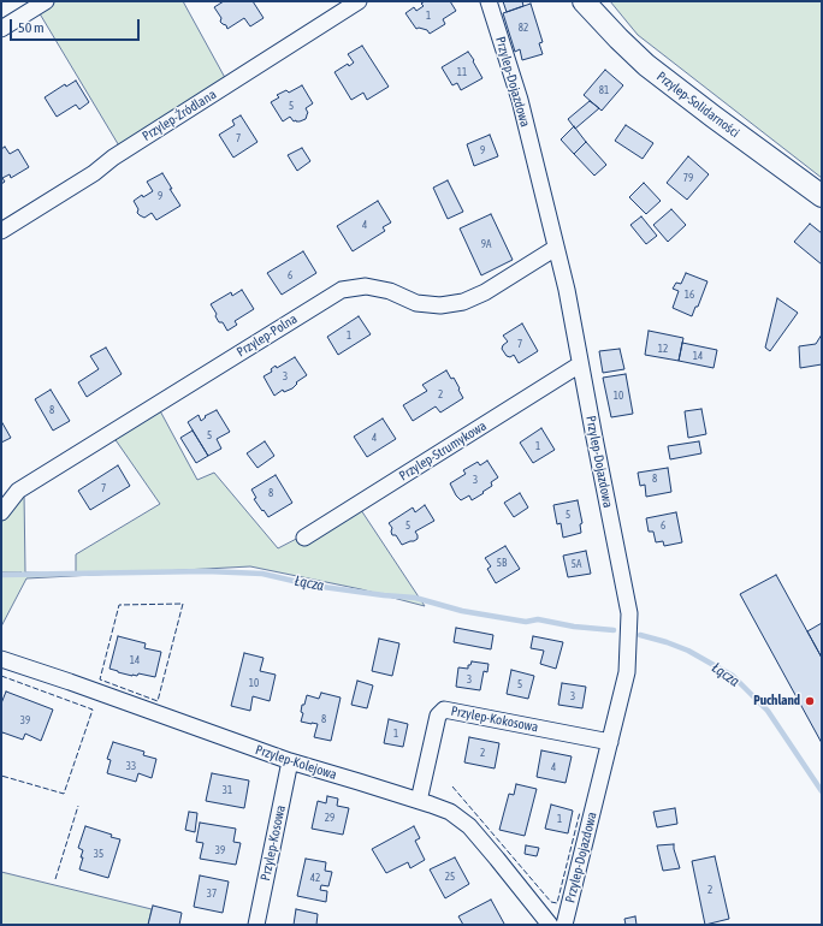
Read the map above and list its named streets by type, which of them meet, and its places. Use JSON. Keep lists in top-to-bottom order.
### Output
{
  "streets": {
    "main road": ["Przylep-Solidarności"],
    "street": [
      "Przylep-Dojazdowa",
      "Przylep-Źródlana",
      "Przylep-Polna",
      "Przylep-Strumykowa",
      "Przylep-Kokosowa",
      "Przylep-Kolejowa",
      "Przylep-Kosowa"
    ]
  },
  "crossings": [
    ["Przylep-Dojazdowa", "Przylep-Polna"],
    ["Przylep-Dojazdowa", "Przylep-Strumykowa"],
    ["Przylep-Dojazdowa", "Przylep-Kokosowa"],
    ["Przylep-Kokosowa", "Przylep-Kolejowa"],
    ["Przylep-Kolejowa", "Przylep-Kosowa"]
  ],
  "water": ["Łącza"],
  "places": ["Puchland"],
  "house_numbers": [
    "1",
    "82",
    "11",
    "81",
    "5",
    "7",
    "9",
    "79",
    "9",
    "4",
    "9A",
    "6",
    "16",
    "1",
    "7",
    "12",
    "14",
    "3",
    "2",
    "10",
    "8",
    "5",
    "4",
    "1",
    "8",
    "3",
    "7",
    "8",
    "5",
    "5",
    "6",
    "5B",
    "5A",
    "14",
    "3",
    "10",
    "5",
    "3",
    "8",
    "39",
    "1",
    "2",
    "33",
    "4",
    "31",
    "29",
    "1",
    "39",
    "35",
    "25",
    "42",
    "2",
    "37"
  ],
  "scale_bar": "50 m"
}
